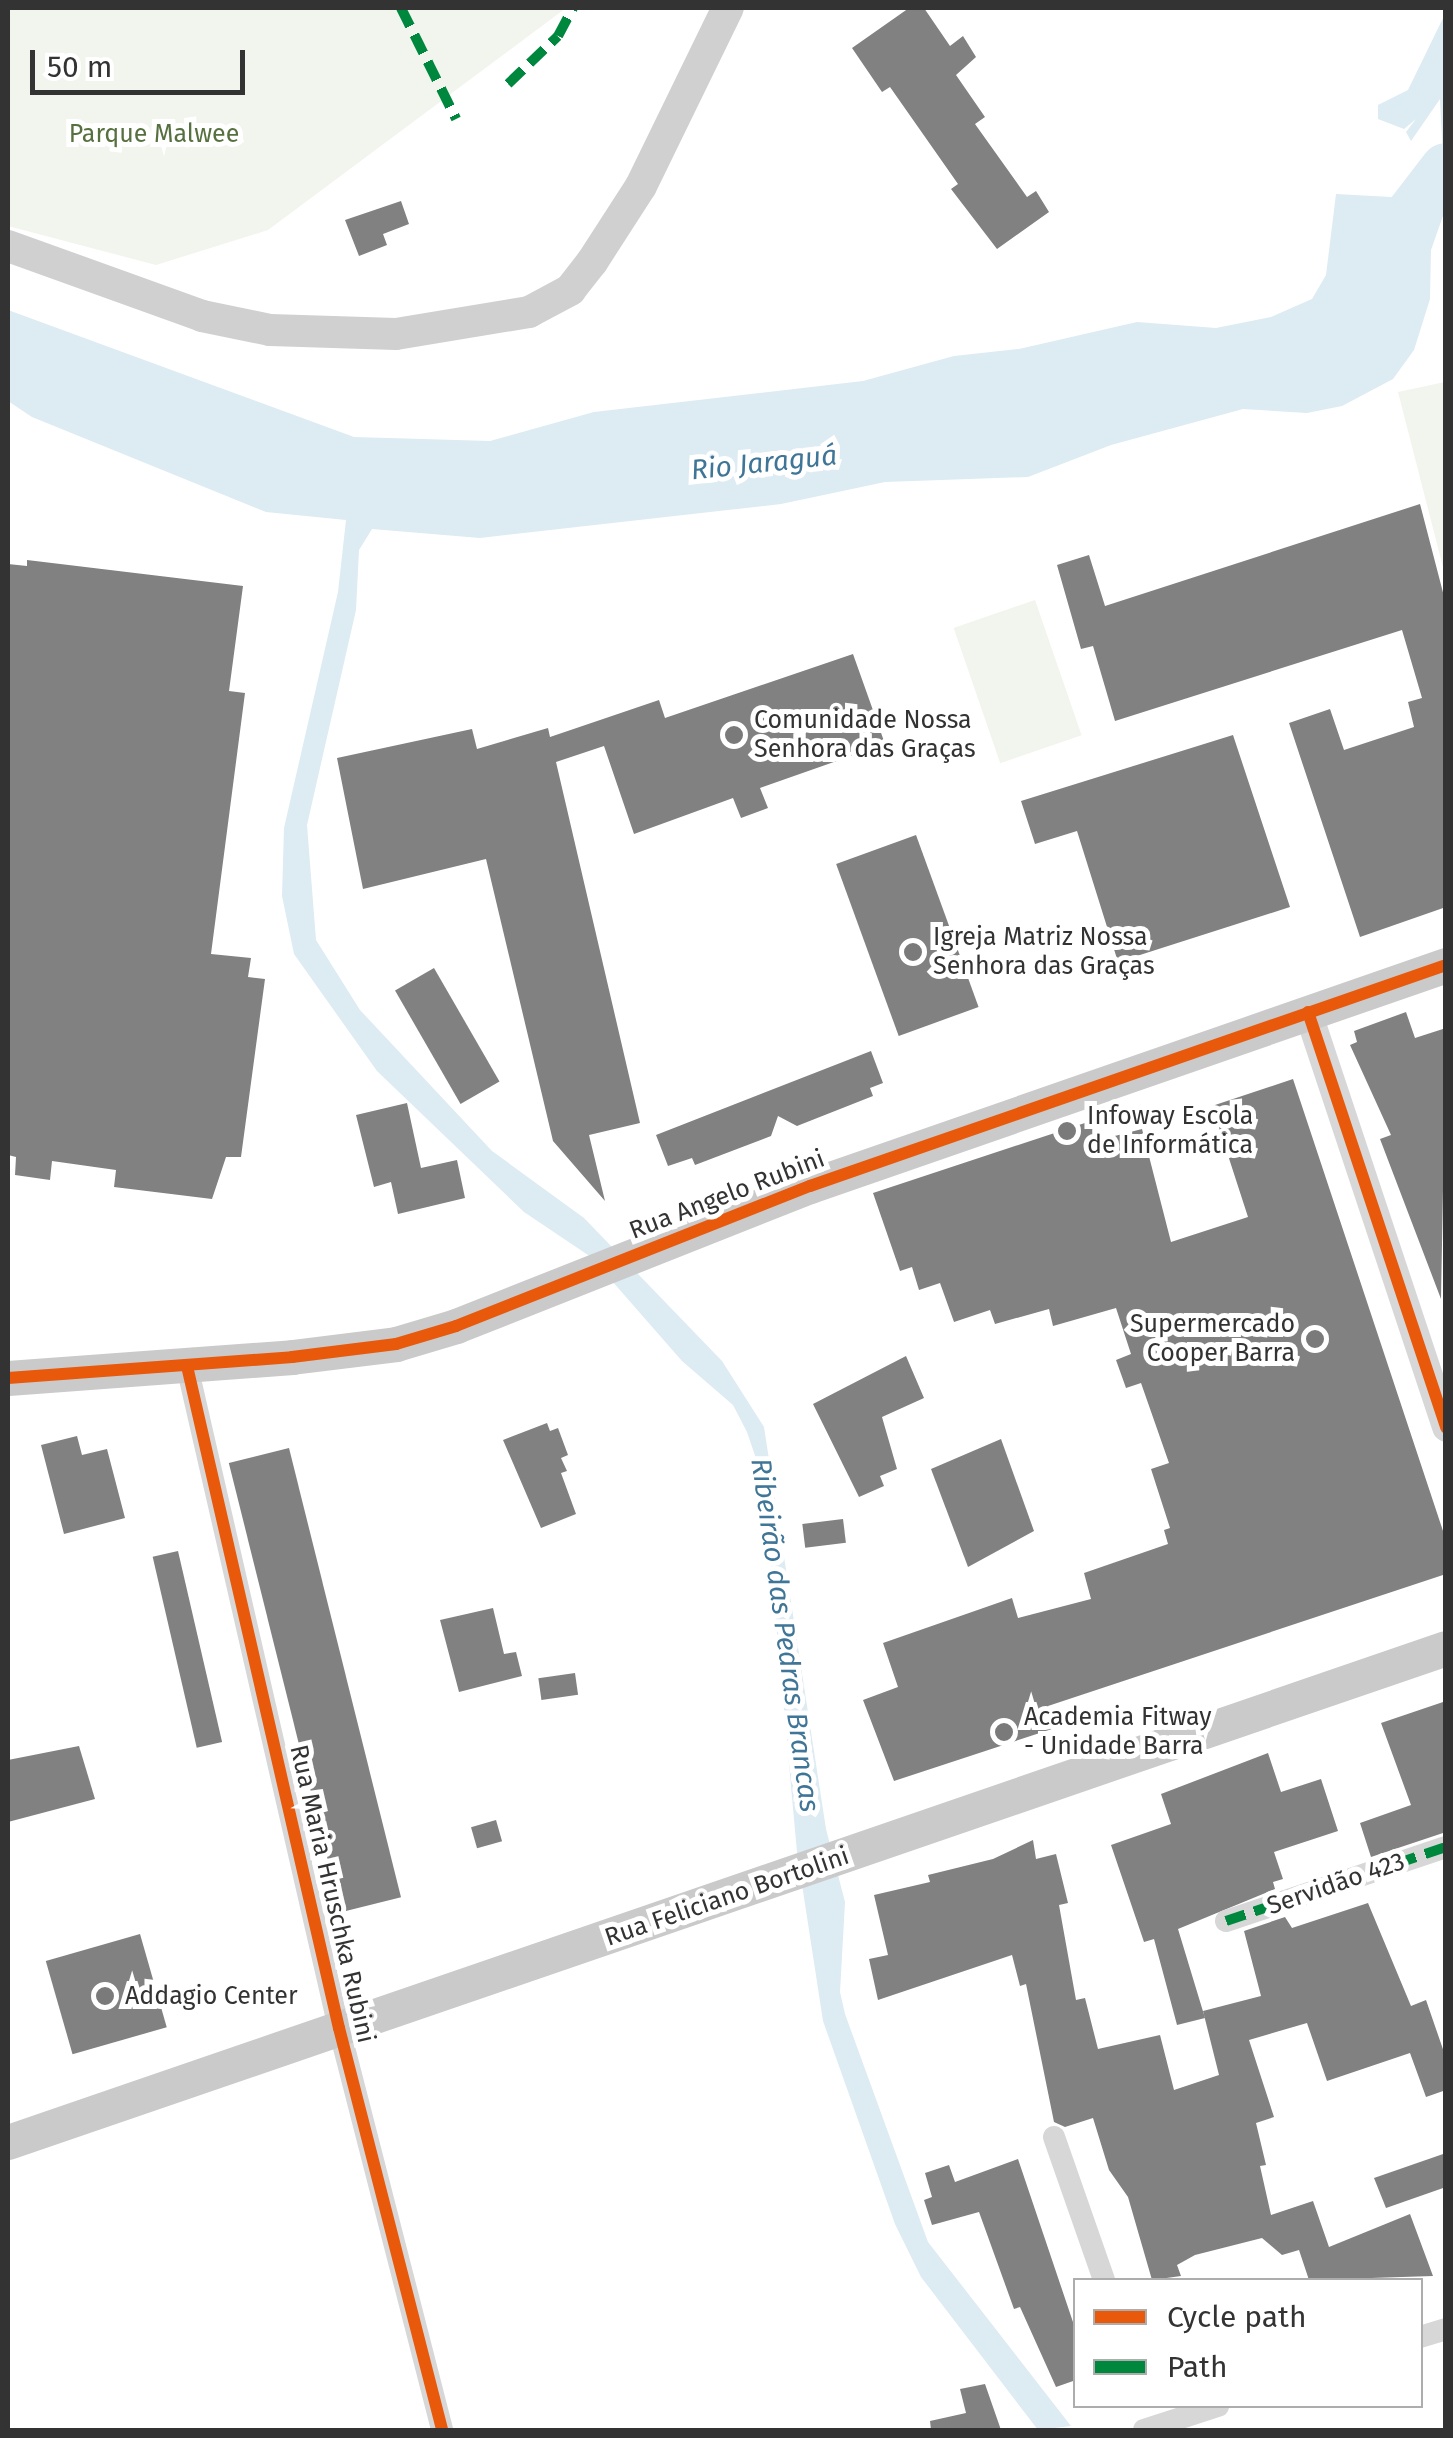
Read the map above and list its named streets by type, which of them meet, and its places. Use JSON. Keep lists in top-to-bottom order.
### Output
{
  "streets": {
    "main road": ["Rua Angelo Rubini", "Rua Feliciano Bortolini"],
    "street": ["Servidão 423", "Rua Maria Hruschka Rubini"]
  },
  "crossings": [
    ["Rua Angelo Rubini", "Rua Maria Hruschka Rubini"],
    ["Rua Maria Hruschka Rubini", "Rua Feliciano Bortolini"]
  ],
  "water": ["Rio Jaraguá", "Ribeirão das Pedras Brancas"],
  "parks": ["Parque Malwee"],
  "places": [
    "Comunidade Nossa Senhora das Graças",
    "Igreja Matriz Nossa Senhora das Graças",
    "Infoway Escola de Informática",
    "Supermercado Cooper Barra",
    "Academia Fitway - Unidade Barra",
    "Addagio Center"
  ],
  "legend": ["Cycle path", "Path"],
  "scale_bar": "50 m"
}
